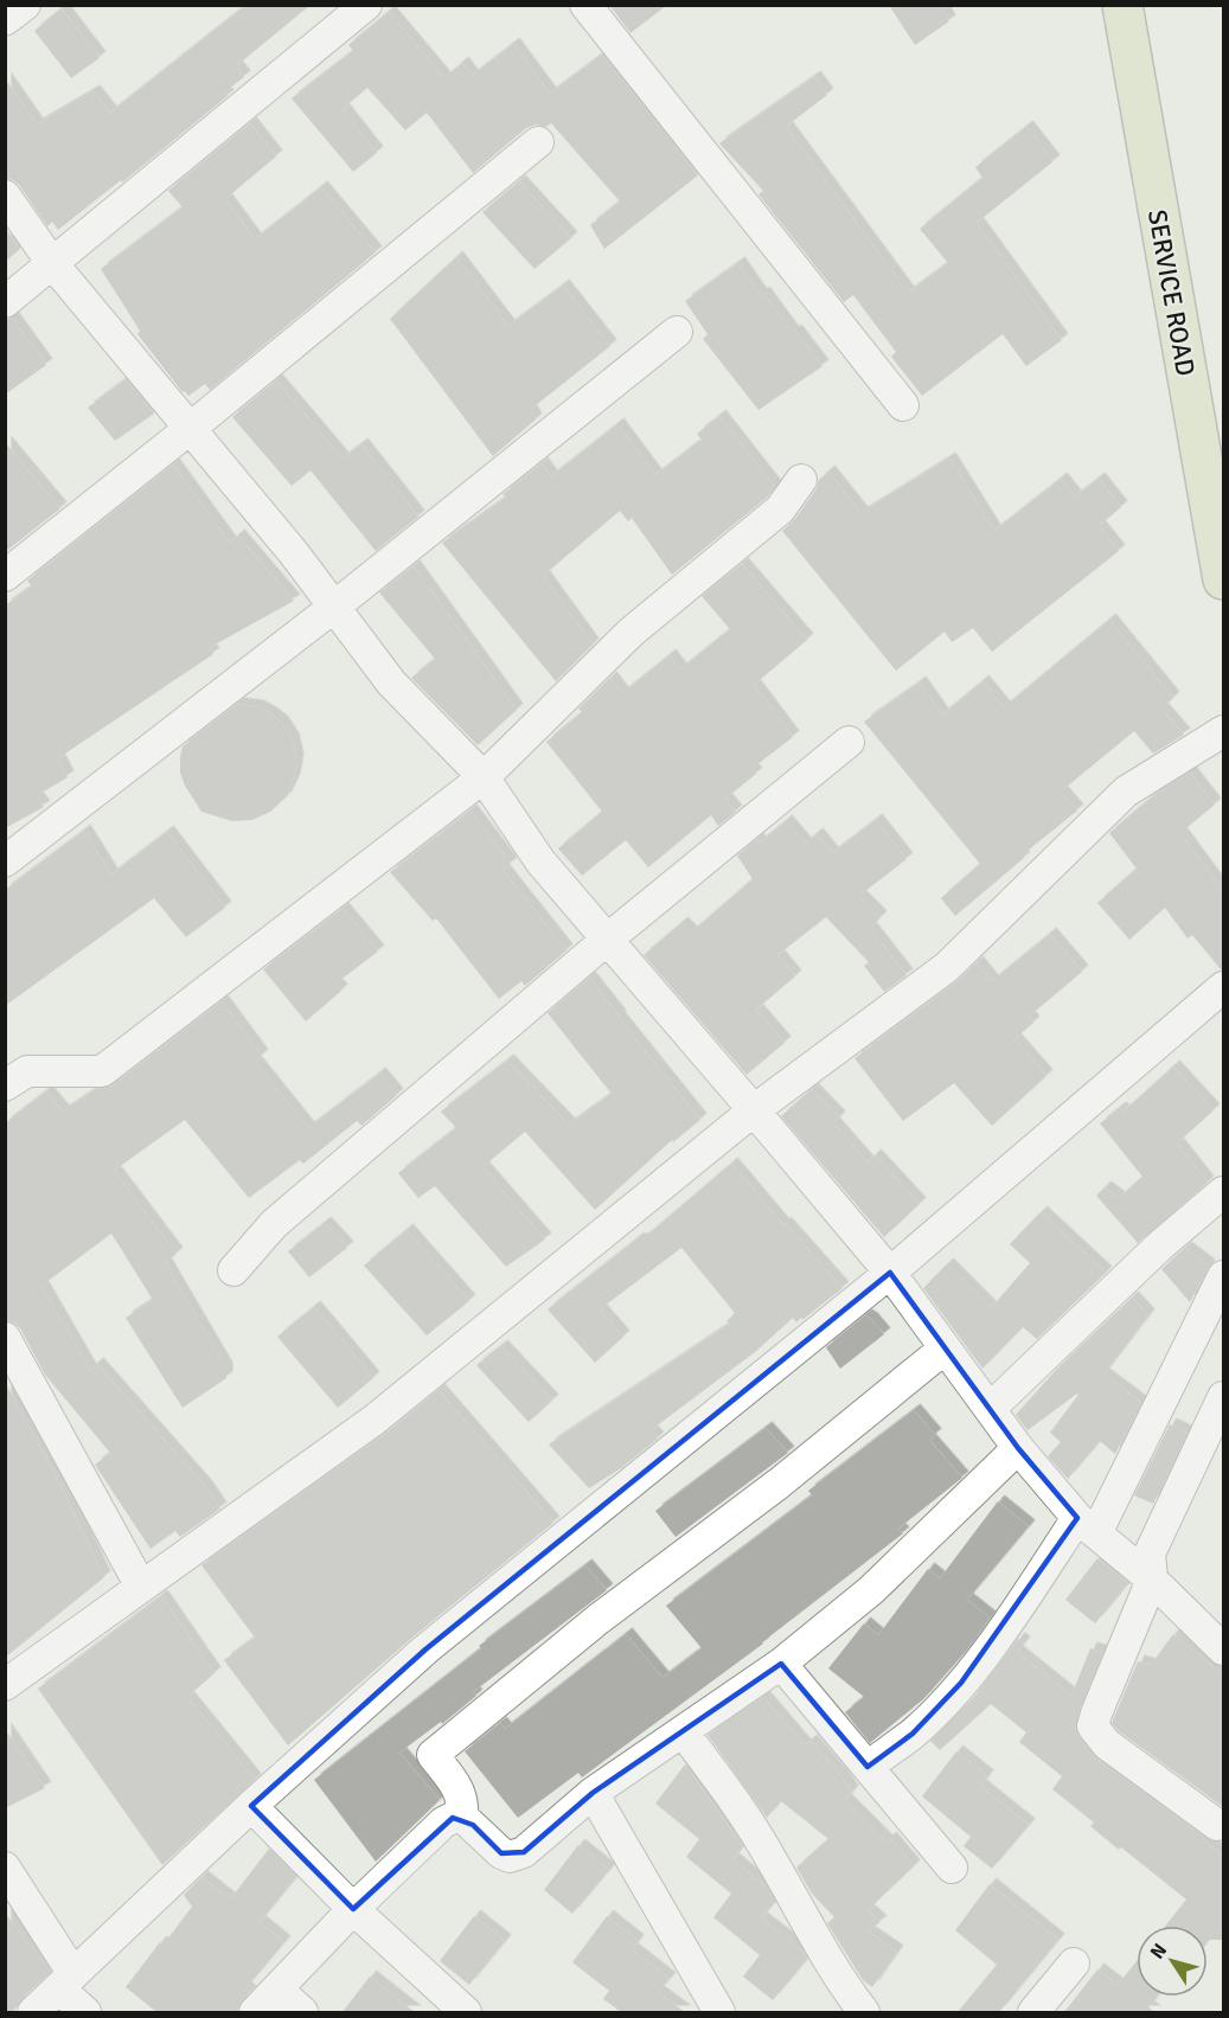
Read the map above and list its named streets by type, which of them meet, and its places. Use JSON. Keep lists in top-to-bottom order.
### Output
{
  "streets": {
    "street": ["SERVICE ROAD"]
  },
  "north": "top left"
}
